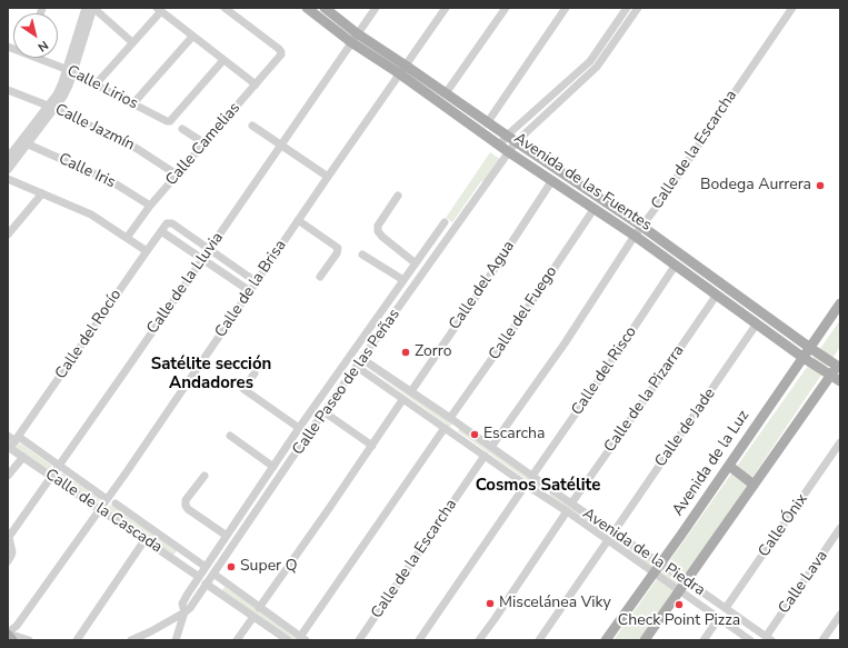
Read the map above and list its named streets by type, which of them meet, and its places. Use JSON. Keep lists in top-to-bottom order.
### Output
{
  "streets": {
    "main road": ["Avenida de las Fuentes", "Avenida de la Luz"],
    "street": [
      "Calle Lirios",
      "Calle Jazmín",
      "Calle Camelias",
      "Calle de la Escarcha",
      "Calle Iris",
      "Calle de la Lluvia",
      "Calle del Agua",
      "Calle de la Brisa",
      "Calle del Fuego",
      "Calle del Rocío",
      "Calle del Risco",
      "Calle Paseo de las Peñas",
      "Calle de la Pizarra",
      "Calle de Jade",
      "Calle de la Cascada",
      "Calle Ónix",
      "Avenida de la Piedra",
      "Calle Lava"
    ]
  },
  "crossings": [
    ["Calle Jazmín", "Calle Camelias"],
    ["Calle Camelias", "Calle Iris"],
    ["Calle de la Escarcha", "Avenida de las Fuentes"],
    ["Calle de la Escarcha", "Avenida de la Piedra"],
    ["Avenida de las Fuentes", "Calle de la Lluvia"],
    ["Avenida de las Fuentes", "Calle del Agua"],
    ["Avenida de las Fuentes", "Calle de la Brisa"],
    ["Avenida de las Fuentes", "Calle del Fuego"],
    ["Avenida de las Fuentes", "Calle del Risco"],
    ["Avenida de las Fuentes", "Calle Paseo de las Peñas"],
    ["Avenida de las Fuentes", "Calle de la Pizarra"],
    ["Avenida de las Fuentes", "Calle de Jade"],
    ["Avenida de las Fuentes", "Avenida de la Luz"],
    ["Calle de la Lluvia", "Calle del Rocío"],
    ["Calle de la Lluvia", "Calle de la Cascada"],
    ["Calle del Agua", "Avenida de la Piedra"],
    ["Calle de la Brisa", "Calle de la Cascada"],
    ["Calle del Fuego", "Avenida de la Piedra"],
    ["Calle del Rocío", "Calle de la Cascada"],
    ["Calle del Risco", "Avenida de la Piedra"],
    ["Calle Paseo de las Peñas", "Calle de la Cascada"],
    ["Calle Paseo de las Peñas", "Avenida de la Piedra"],
    ["Calle de la Pizarra", "Avenida de la Piedra"],
    ["Calle de Jade", "Avenida de la Piedra"],
    ["Avenida de la Luz", "Avenida de la Piedra"],
    ["Calle Ónix", "Avenida de la Piedra"],
    ["Avenida de la Piedra", "Calle Lava"]
  ],
  "districts": ["Satélite sección Andadores", "Cosmos Satélite"],
  "places": [
    "Bodega Aurrera",
    "Zorro",
    "Escarcha",
    "Super Q",
    "Miscelánea Viky",
    "Check Point Pizza"
  ],
  "north": "bottom right"
}
